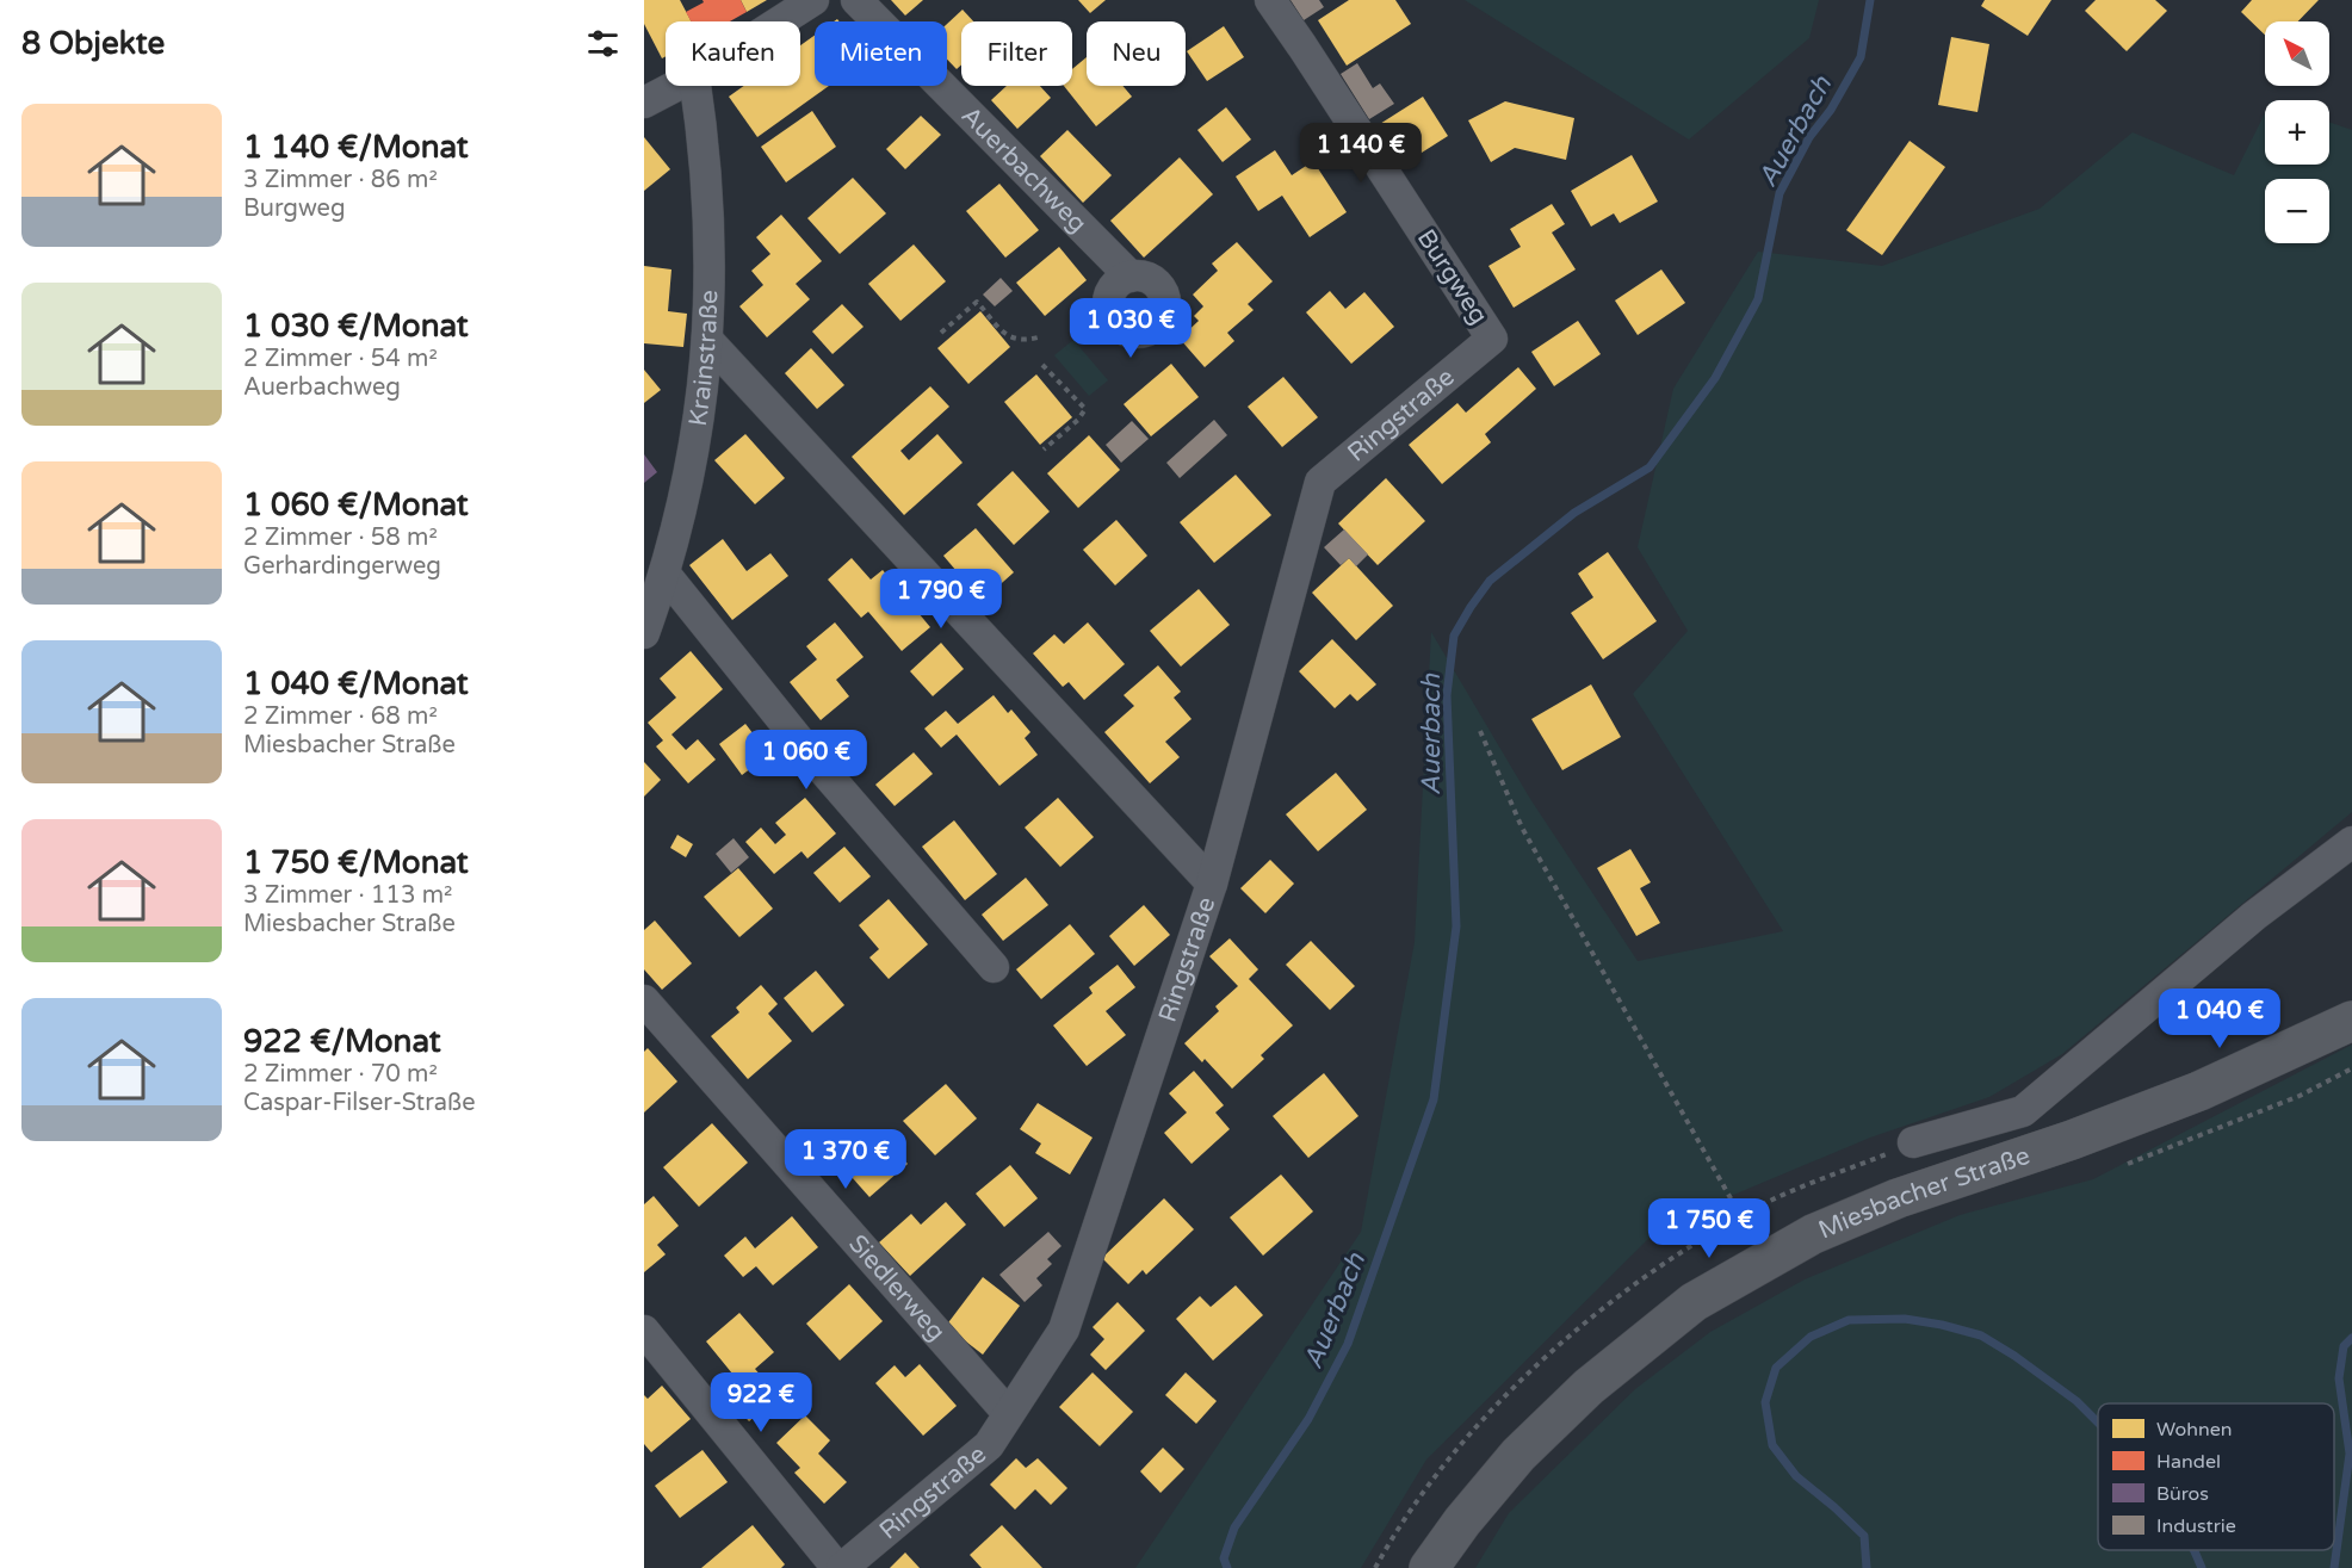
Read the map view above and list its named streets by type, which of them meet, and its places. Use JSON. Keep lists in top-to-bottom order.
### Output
{
  "streets": {
    "main road": ["Miesbacher Straße"],
    "street": [
      "Auerbachweg",
      "Burgweg",
      "Krainstraße",
      "Ringstraße",
      "Siedlerweg"
    ]
  },
  "crossings": [
    ["Burgweg", "Ringstraße"],
    ["Ringstraße", "Siedlerweg"]
  ],
  "water": ["Auerbach"],
  "legend": [
    "Wohnen",
    "Handel",
    "Büros",
    "Industrie"
  ],
  "north": "top left",
  "page": {
    "heading": "8 Objekte",
    "map_buttons": ["+", "−"],
    "chip": [
      "Kaufen",
      "Mieten",
      "Filter",
      "Neu"
    ],
    "list": [
      {
        "name": "1 140 €/Monat",
        "note": "3 Zimmer · 86 m² · Burgweg"
      },
      {
        "name": "1 030 €/Monat",
        "note": "2 Zimmer · 54 m² · Auerbachweg"
      },
      {
        "name": "1 060 €/Monat",
        "note": "2 Zimmer · 58 m² · Gerhardingerweg"
      },
      {
        "name": "1 040 €/Monat",
        "note": "2 Zimmer · 68 m² · Miesbacher Straße"
      },
      {
        "name": "1 750 €/Monat",
        "note": "3 Zimmer · 113 m² · Miesbacher Straße"
      },
      {
        "name": "922 €/Monat",
        "note": "2 Zimmer · 70 m² · Caspar-Filser-Straße"
      }
    ],
    "price": [
      "1 140 €",
      "1 030 €",
      "1 790 €",
      "1 060 €",
      "1 040 €",
      "1 370 €",
      "1 750 €",
      "922 €"
    ]
  }
}
